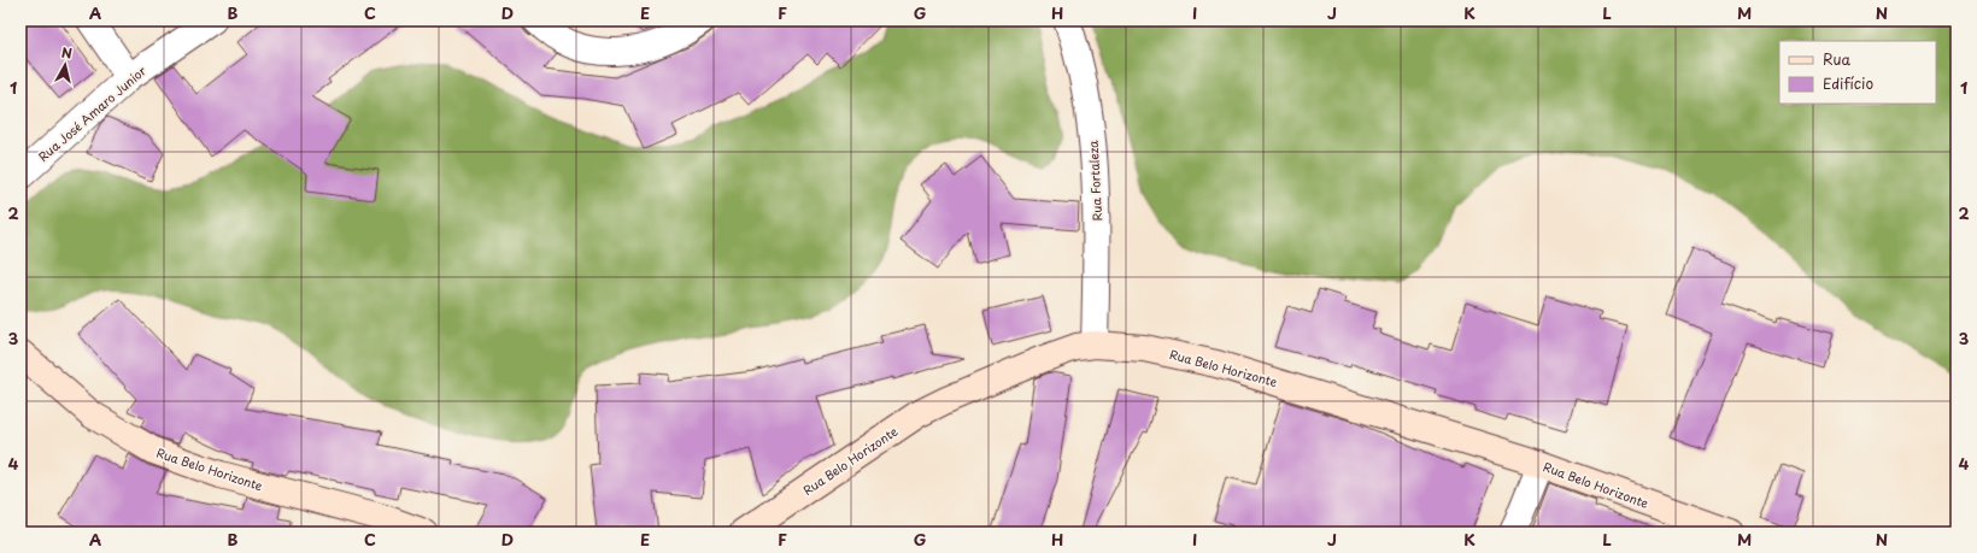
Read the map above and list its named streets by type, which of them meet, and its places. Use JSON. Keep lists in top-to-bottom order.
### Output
{
  "streets": {
    "street": ["Rua José Amaro Junior", "Rua Fortaleza", "Rua Belo Horizonte"]
  },
  "crossings": [
    ["Rua Fortaleza", "Rua Belo Horizonte"]
  ],
  "legend": ["Rua", "Edifício"],
  "north": "top",
  "grid": {
    "columns": [
      "A",
      "B",
      "C",
      "D",
      "E",
      "F",
      "G",
      "H",
      "I",
      "J",
      "K",
      "L",
      "M",
      "N"
    ],
    "rows": [
      "1",
      "2",
      "3",
      "4"
    ]
  }
}
